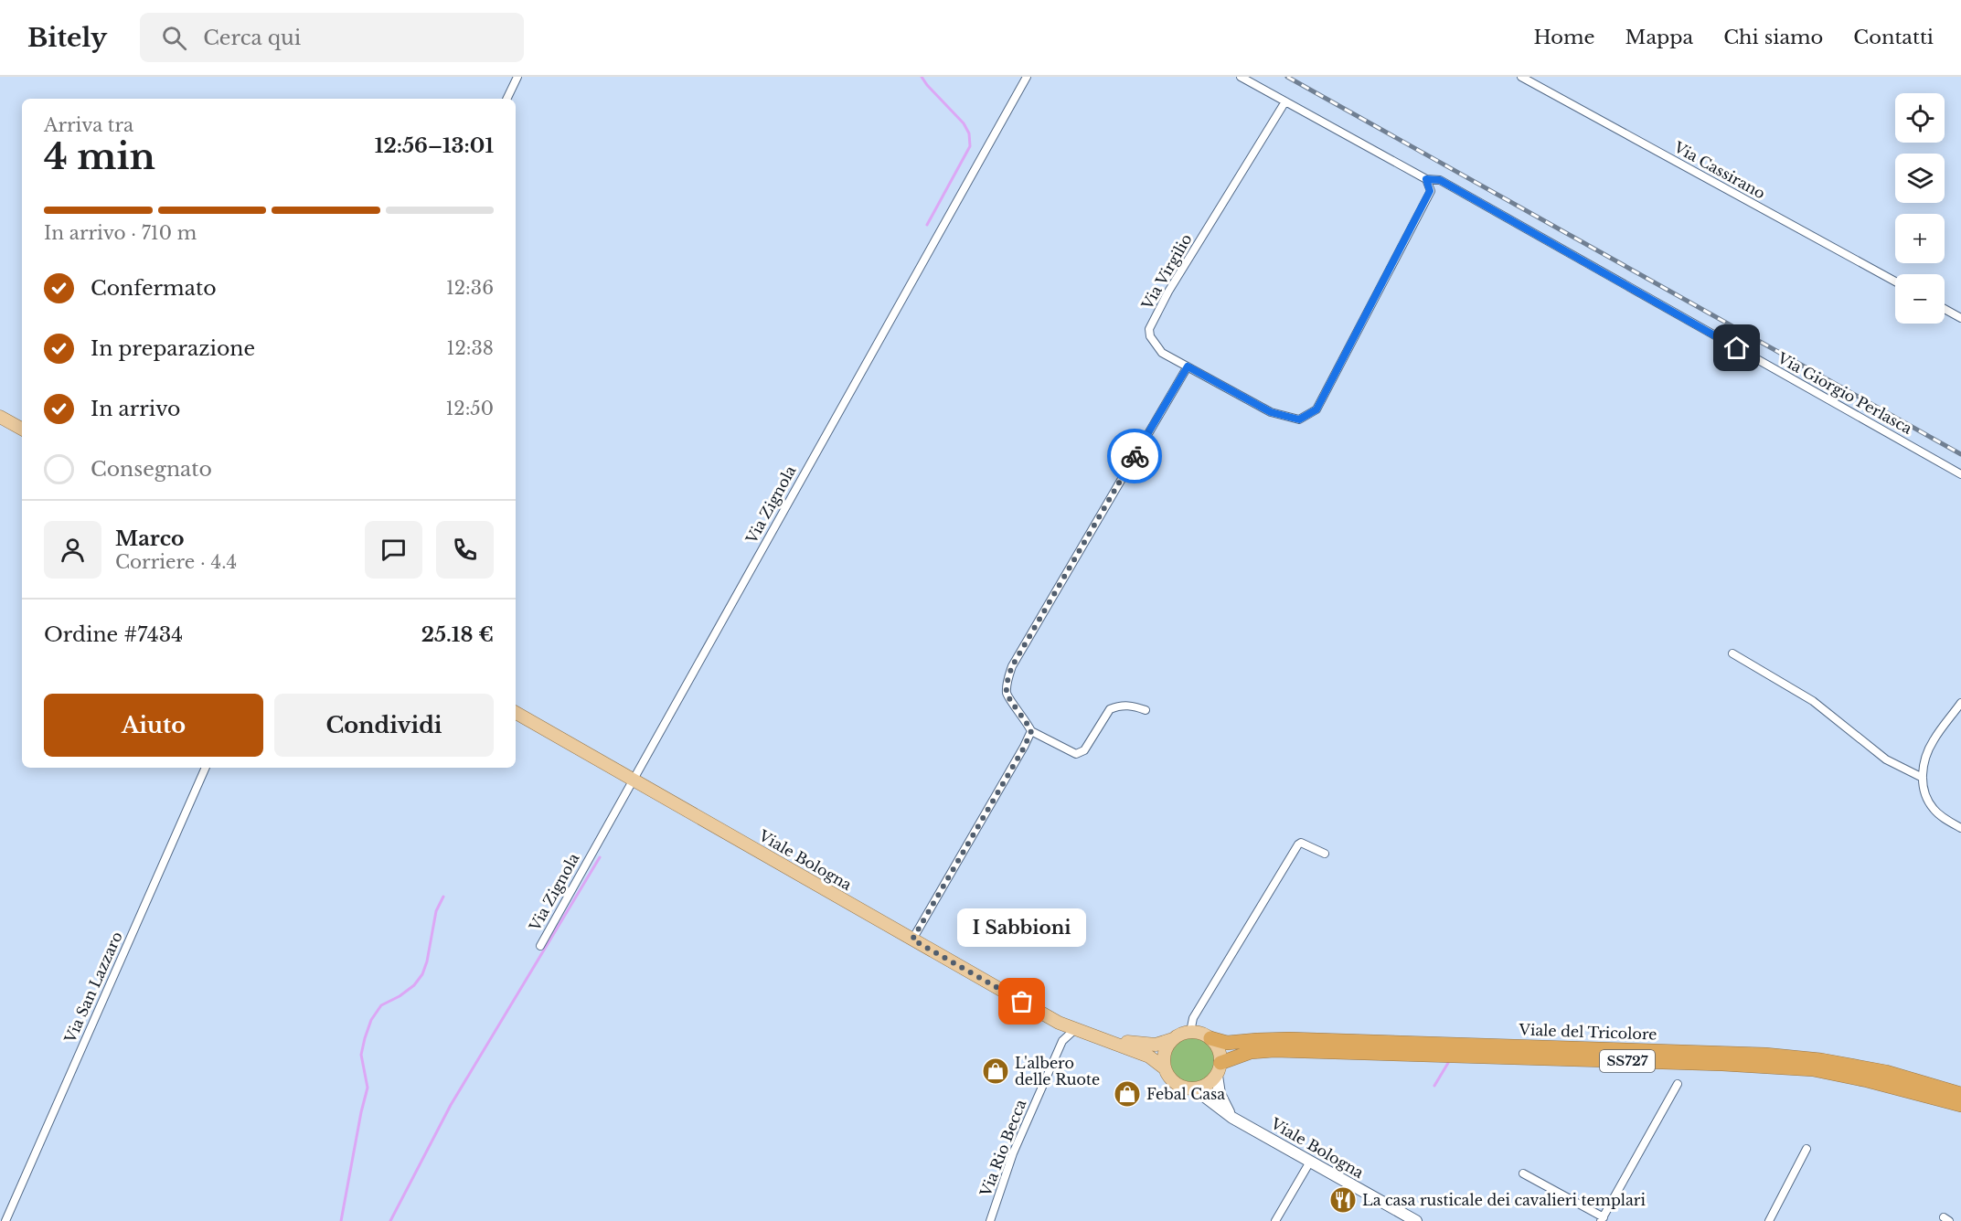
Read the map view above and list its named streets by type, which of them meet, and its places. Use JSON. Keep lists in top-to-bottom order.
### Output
{
  "streets": {
    "highway": ["Viale del Tricolore", "SS727"],
    "main road": ["Viale Bologna"],
    "street": [
      "Via Cassirano",
      "Via Virgilio",
      "Via Giorgio Perlasca",
      "Via Zignola",
      "Via San Lazzaro",
      "Via Rio Becca"
    ]
  },
  "crossings": [
    ["Via Virgilio", "Via Giorgio Perlasca"],
    ["Via Zignola", "Viale Bologna"],
    ["Viale Bologna", "Viale del Tricolore"],
    ["Viale Bologna", "Via Rio Becca"]
  ],
  "places": {
    "other": ["I Sabbioni"],
    "shop": ["L'albero delle Ruote", "Febal Casa"],
    "restaurant": ["La casa rusticale dei cavalieri templari"]
  },
  "page": {
    "header": "Bitely",
    "search": "Cerca qui",
    "nav": [
      "Home",
      "Mappa",
      "Chi siamo",
      "Contatti"
    ],
    "map_buttons": ["+", "−"],
    "heading": ["4 min", "Arriva tra", "12:56–13:01"],
    "panel": [
      "Marco",
      "Corriere · 4.4",
      "Ordine #7434",
      "25.18 €"
    ],
    "bar": "In arrivo · 710 m",
    "list": [
      ["Confermato", "12:36"],
      ["In preparazione", "12:38"],
      ["In arrivo", "12:50"],
      "Consegnato"
    ],
    "buttons": ["Aiuto", "Condividi"],
    "bubble": "I Sabbioni"
  }
}
